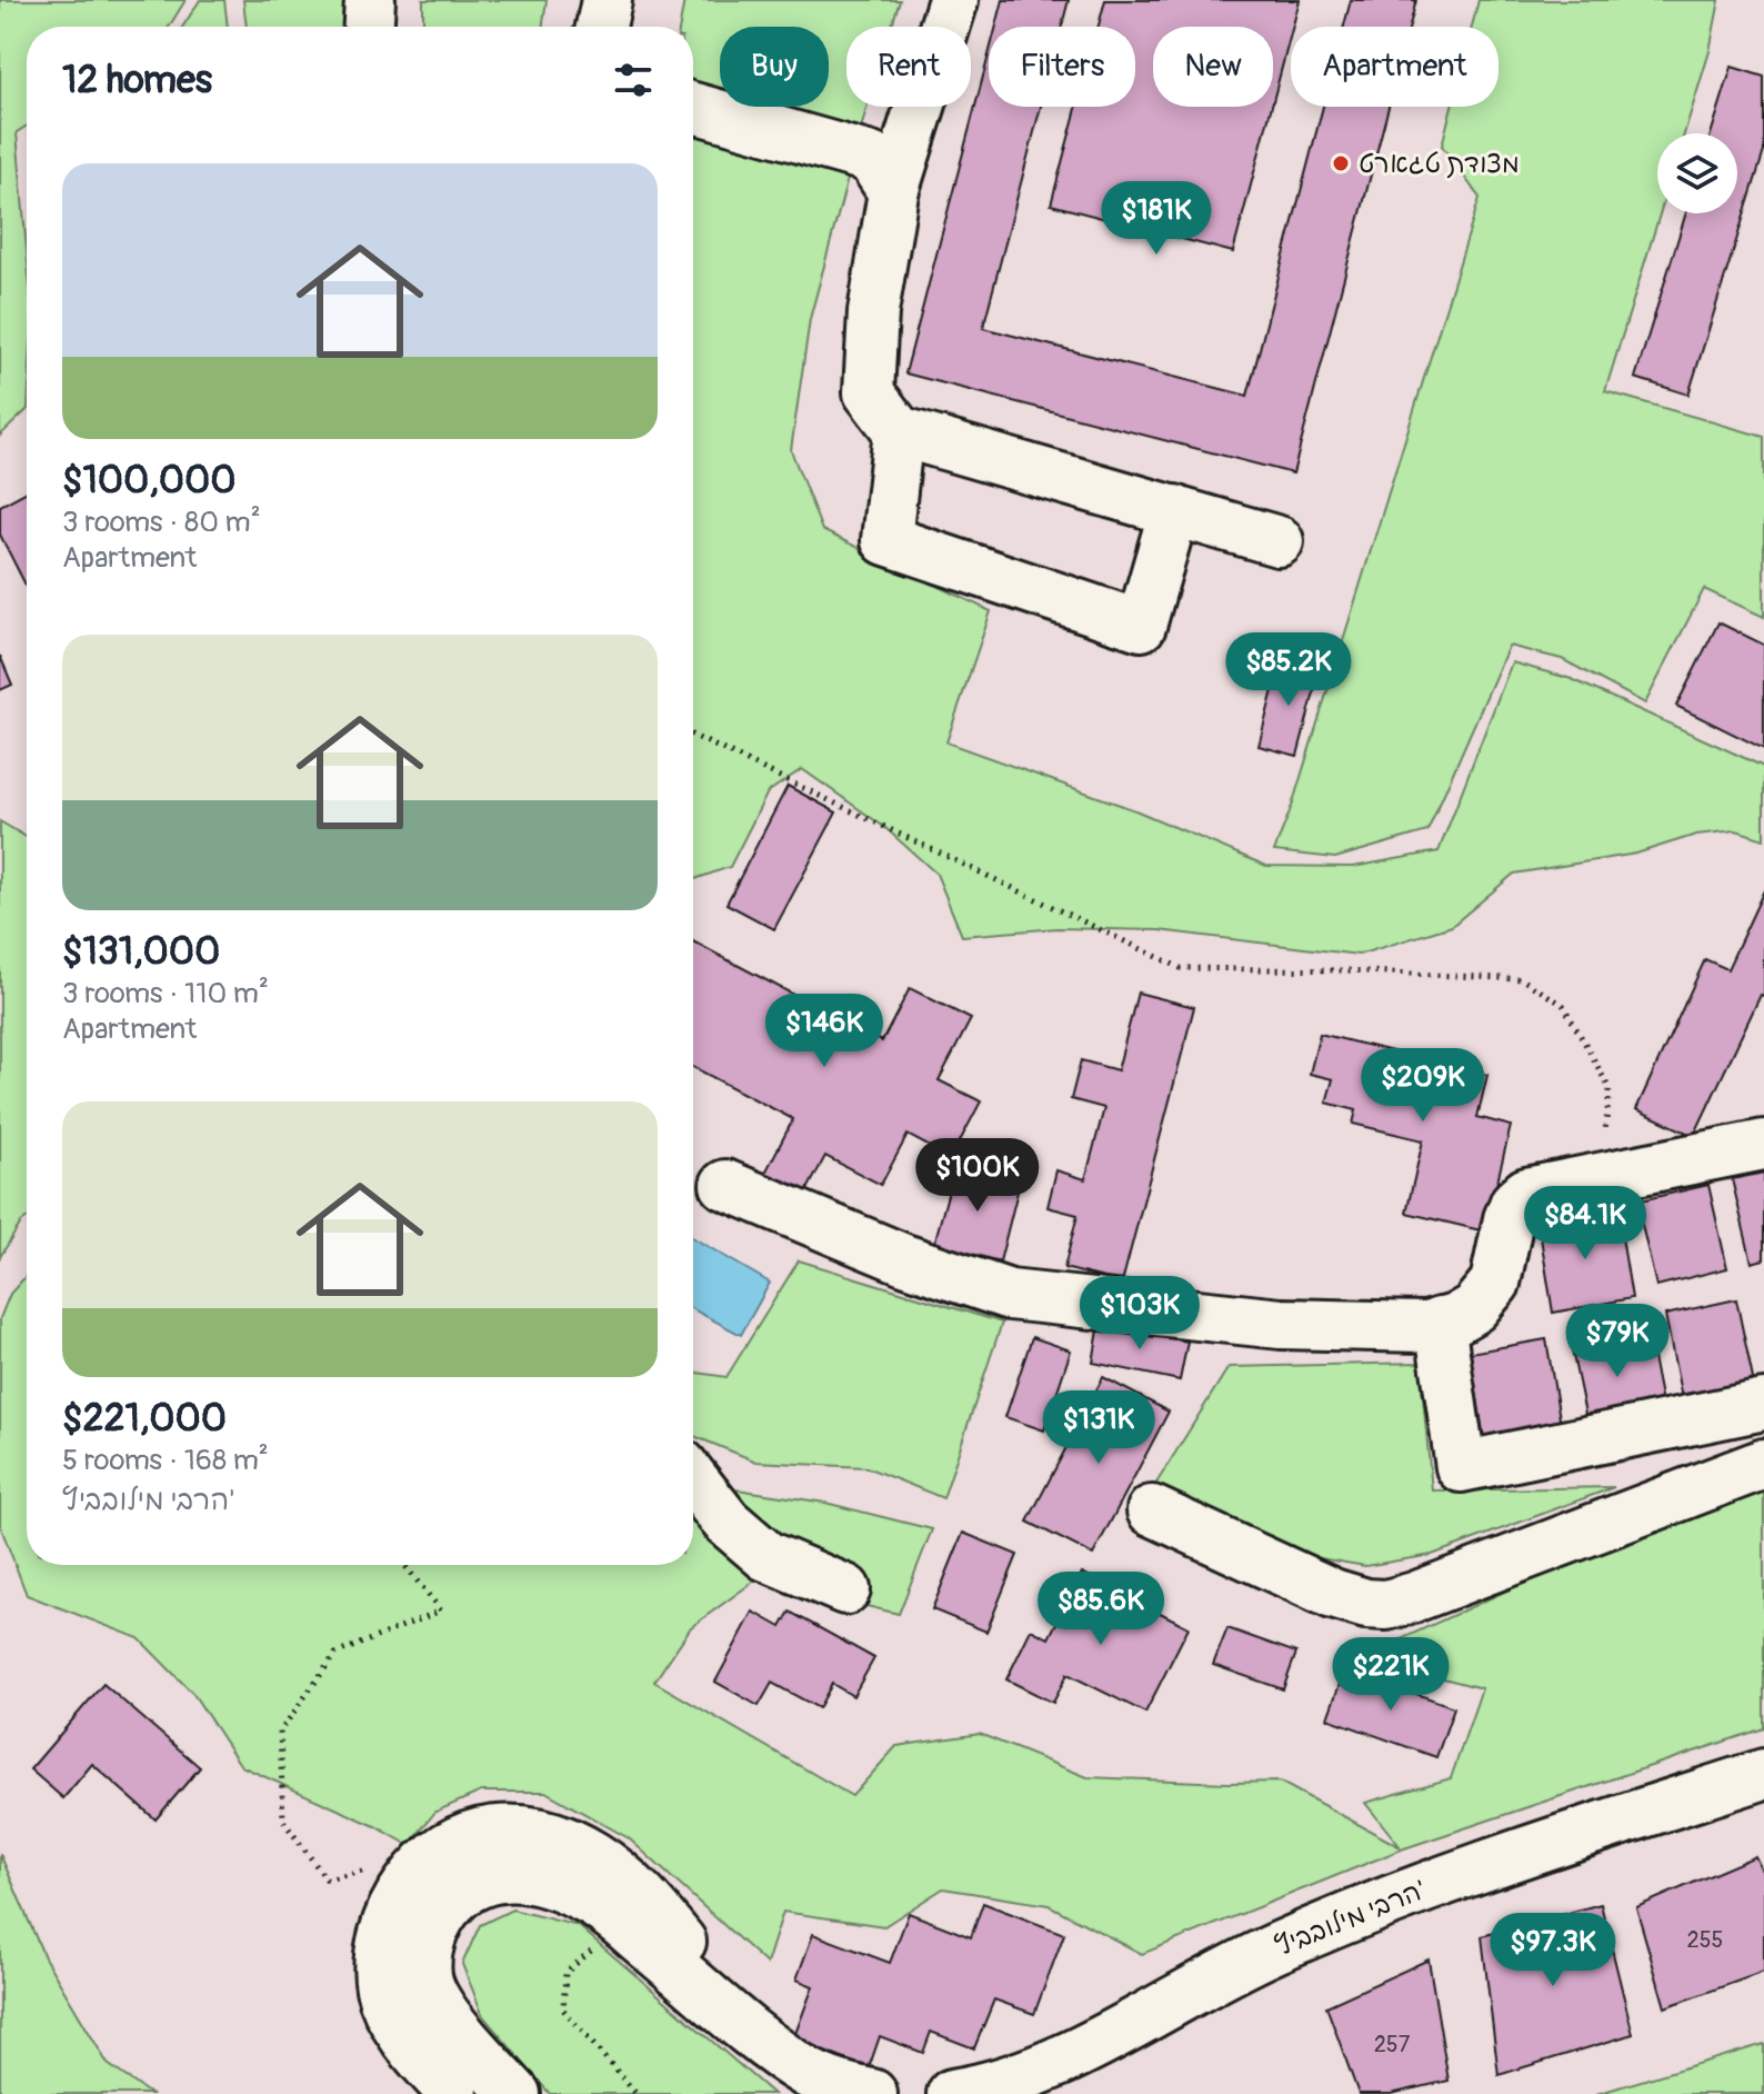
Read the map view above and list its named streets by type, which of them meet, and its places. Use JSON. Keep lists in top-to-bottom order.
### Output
{
  "streets": {
    "street": ["הרבי מילובביץ'"]
  },
  "places": ["מצודת טגארט"],
  "house_numbers": ["255", "257"],
  "page": {
    "chip": [
      "Buy",
      "Rent",
      "Filters",
      "New",
      "Apartment"
    ],
    "heading": "12 homes",
    "list": [
      {
        "name": "$100,000",
        "note": "3 rooms · 80 m² · Apartment"
      },
      {
        "name": "$131,000",
        "note": "3 rooms · 110 m² · Apartment"
      },
      {
        "name": "$221,000",
        "note": "5 rooms · 168 m² · הרבי מילובביץ'"
      }
    ],
    "price": [
      "$181K",
      "$85.2K",
      "$146K",
      "$209K",
      "$100K",
      "$84.1K",
      "$103K",
      "$79K",
      "$131K",
      "$85.6K",
      "$221K",
      "$97.3K"
    ]
  }
}
